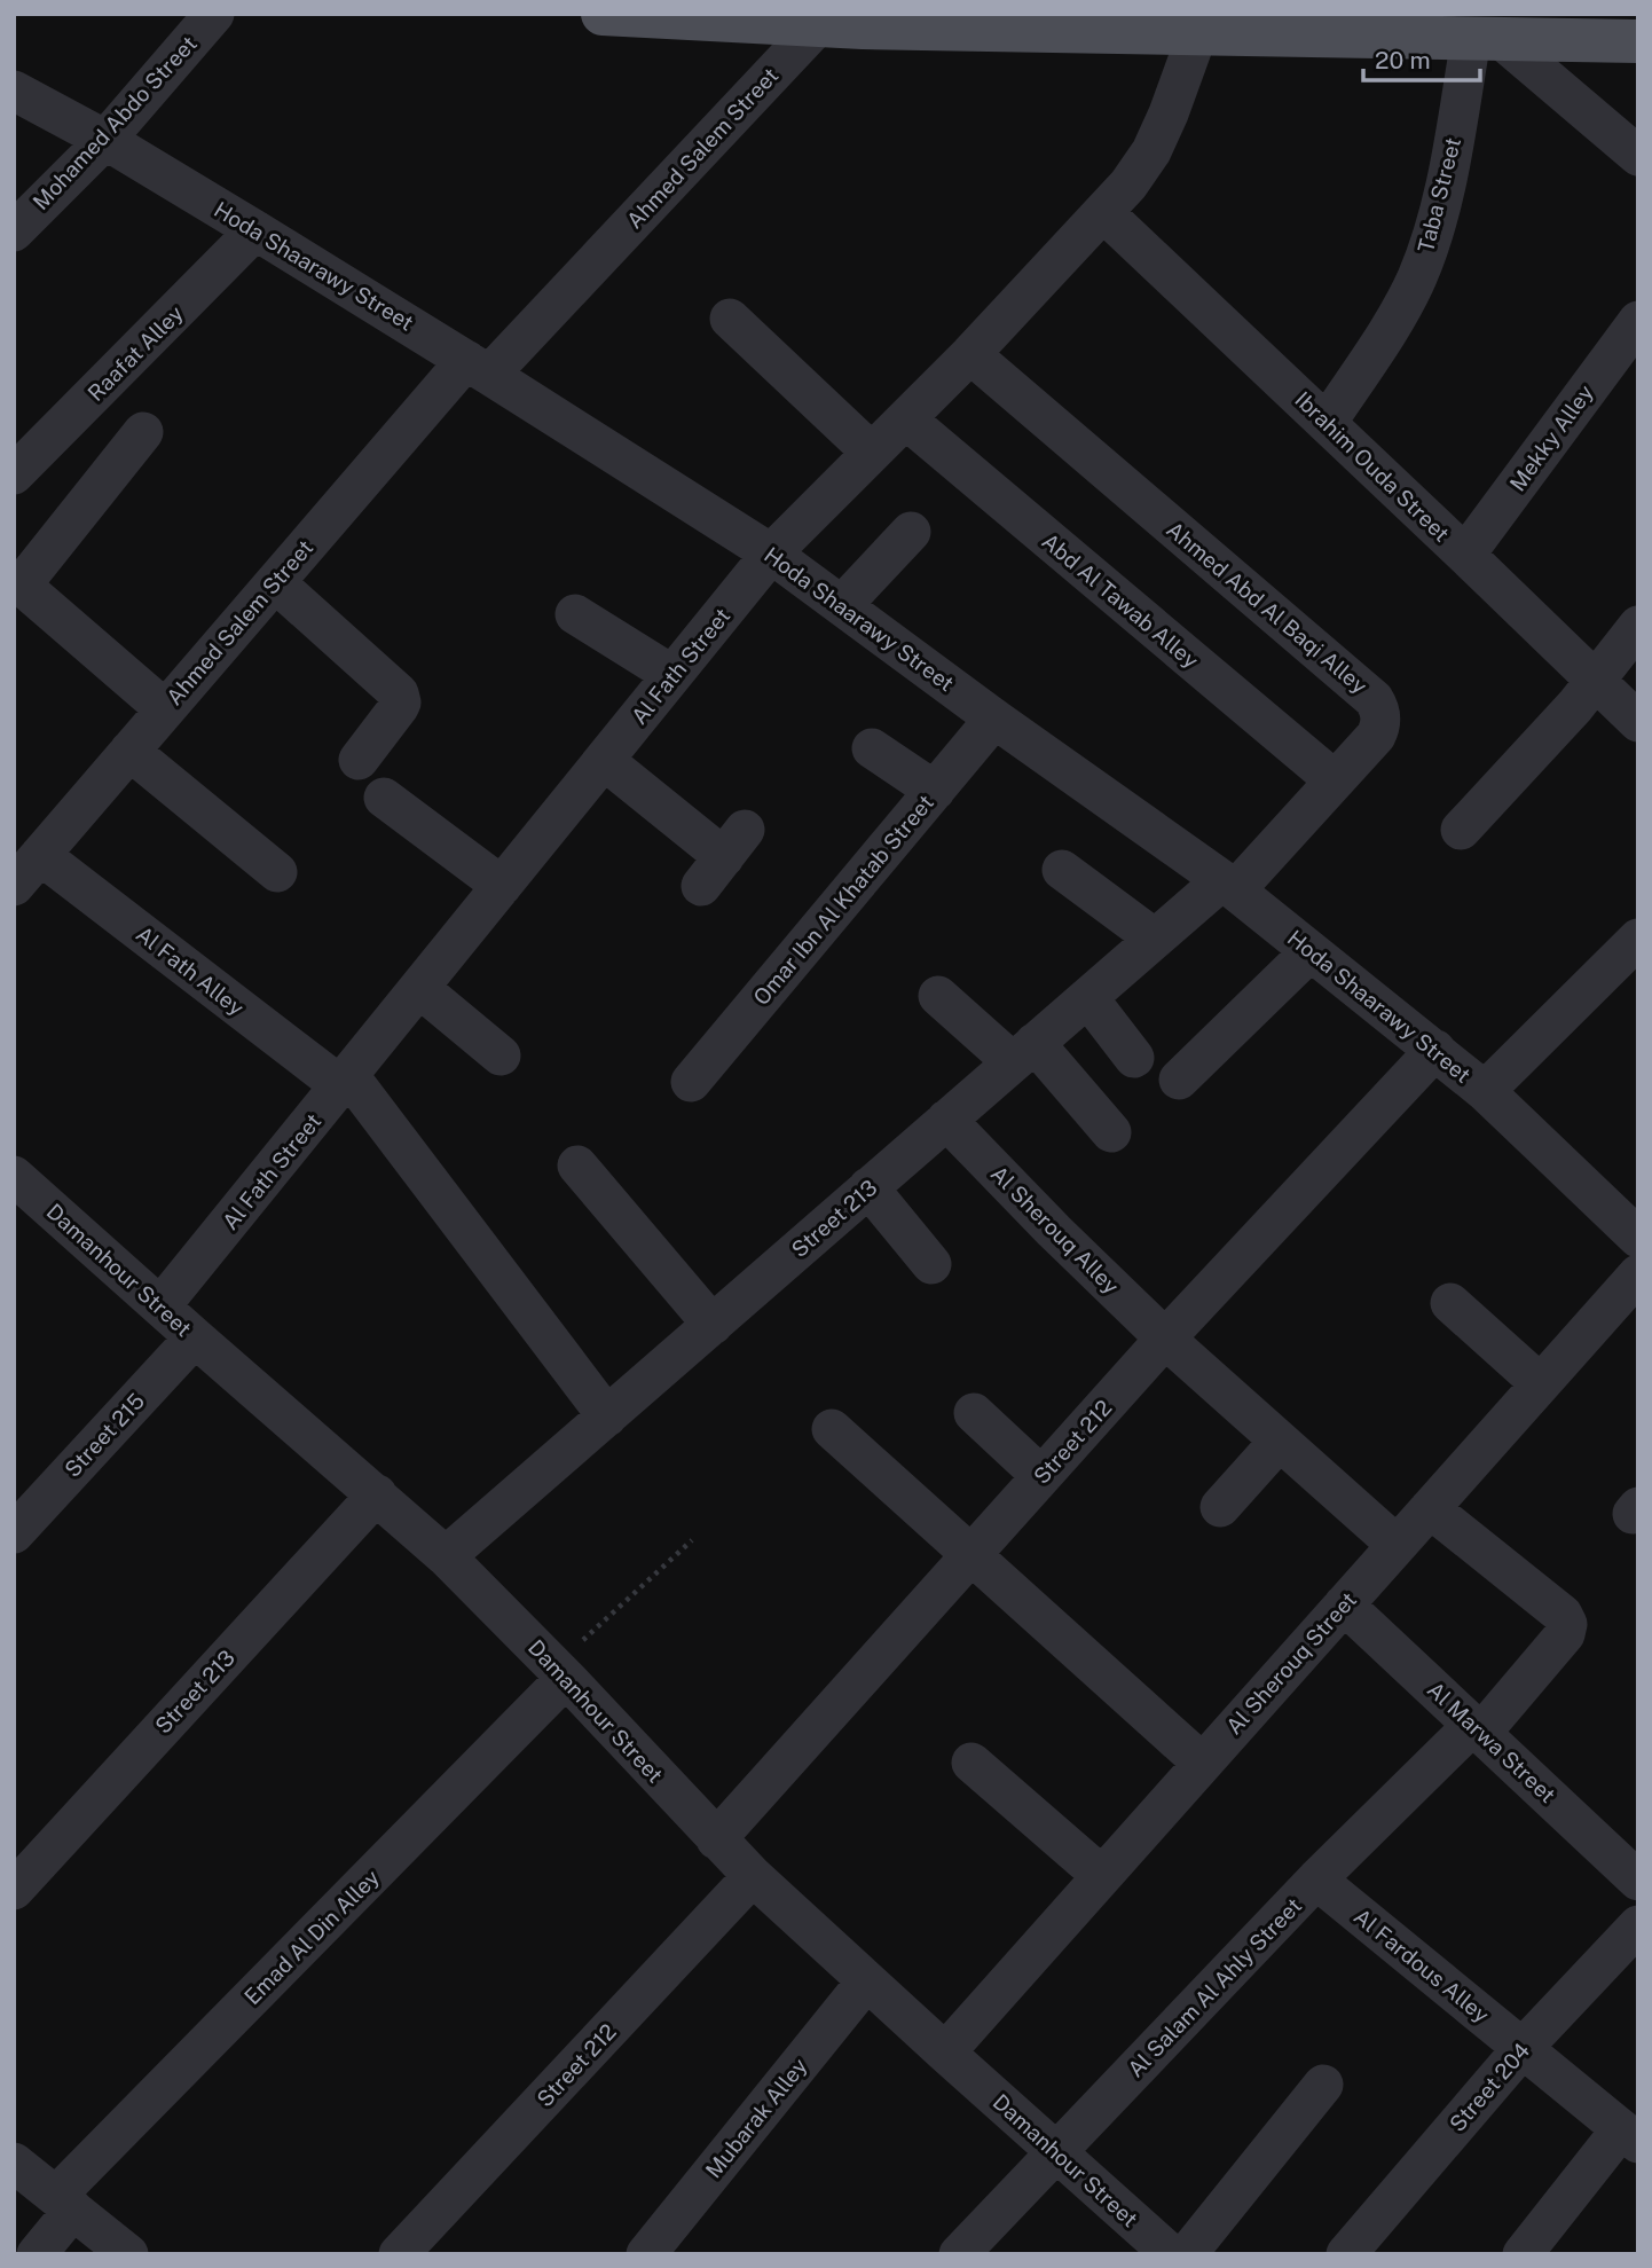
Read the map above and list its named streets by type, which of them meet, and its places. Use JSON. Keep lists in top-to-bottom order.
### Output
{
  "streets": {
    "street": [
      "Mohamed Abdo Street",
      "Ahmed Salem Street",
      "Taba Street",
      "Hoda Shaarawy Street",
      "Raafat Alley",
      "Mekky Alley",
      "Ibrahim Ouda Street",
      "Abd Al Tawab Alley",
      "Ahmed Abd Al Baqi Alley",
      "Al Fath Street",
      "Omar Ibn Al Khatab Street",
      "Al Fath Alley",
      "Street 213",
      "Al Sherouq Alley",
      "Damanhour Street",
      "Street 215",
      "Street 212",
      "Al Sherouq Street",
      "Al Marwa Street",
      "Emad Al Din Alley",
      "Al Fardous Alley",
      "Al Salam Al Ahly Street",
      "Street 204",
      "Mubarak Alley"
    ]
  },
  "crossings": [
    ["Mohamed Abdo Street", "Hoda Shaarawy Street"],
    ["Ahmed Salem Street", "Hoda Shaarawy Street"],
    ["Ahmed Salem Street", "Al Fath Alley"],
    ["Taba Street", "Ibrahim Ouda Street"],
    ["Hoda Shaarawy Street", "Raafat Alley"],
    ["Hoda Shaarawy Street", "Ahmed Abd Al Baqi Alley"],
    ["Hoda Shaarawy Street", "Al Fath Street"],
    ["Hoda Shaarawy Street", "Omar Ibn Al Khatab Street"],
    ["Hoda Shaarawy Street", "Street 213"],
    ["Hoda Shaarawy Street", "Street 212"],
    ["Mekky Alley", "Ibrahim Ouda Street"],
    ["Ibrahim Ouda Street", "Al Fath Street"],
    ["Abd Al Tawab Alley", "Ahmed Abd Al Baqi Alley"],
    ["Abd Al Tawab Alley", "Al Fath Street"],
    ["Ahmed Abd Al Baqi Alley", "Al Fath Street"],
    ["Ahmed Abd Al Baqi Alley", "Street 213"],
    ["Al Fath Street", "Al Fath Alley"],
    ["Al Fath Street", "Damanhour Street"],
    ["Al Fath Alley", "Street 213"],
    ["Street 213", "Al Sherouq Alley"],
    ["Street 213", "Damanhour Street"],
    ["Al Sherouq Alley", "Street 212"],
    ["Al Sherouq Alley", "Al Sherouq Street"],
    ["Damanhour Street", "Street 215"],
    ["Damanhour Street", "Street 212"],
    ["Damanhour Street", "Al Sherouq Street"],
    ["Damanhour Street", "Emad Al Din Alley"],
    ["Damanhour Street", "Al Salam Al Ahly Street"],
    ["Damanhour Street", "Mubarak Alley"],
    ["Al Sherouq Street", "Al Marwa Street"],
    ["Al Sherouq Street", "Al Salam Al Ahly Street"],
    ["Al Marwa Street", "Al Salam Al Ahly Street"],
    ["Al Fardous Alley", "Al Salam Al Ahly Street"],
    ["Al Fardous Alley", "Street 204"]
  ],
  "scale_bar": "20 m"
}
